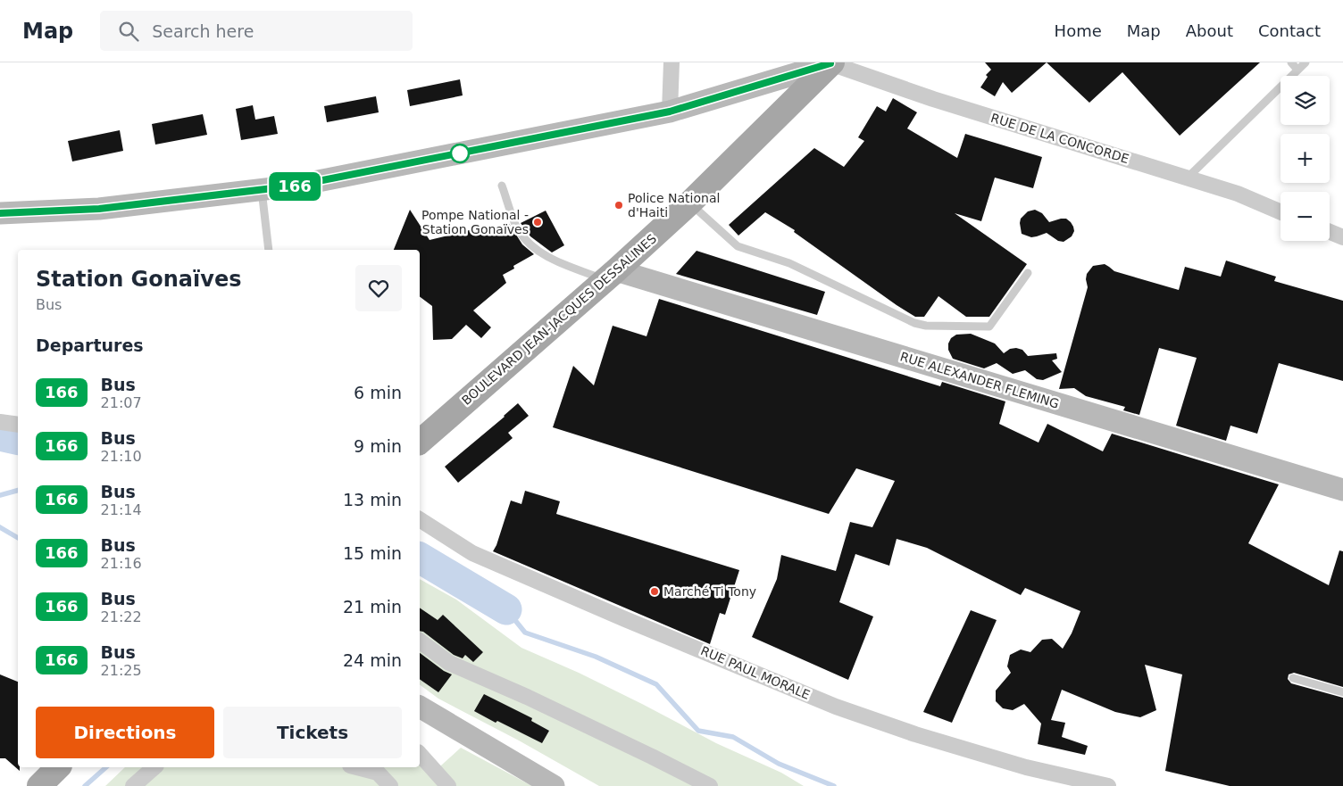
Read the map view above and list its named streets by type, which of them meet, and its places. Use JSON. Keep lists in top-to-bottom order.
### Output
{
  "streets": {
    "main road": ["BOULEVARD JEAN-JACQUES DESSALINES"],
    "street": ["RUE DE LA CONCORDE", "RUE ALEXANDER FLEMING", "RUE PAUL MORALE"]
  },
  "crossings": [
    ["RUE DE LA CONCORDE", "BOULEVARD JEAN-JACQUES DESSALINES"],
    ["BOULEVARD JEAN-JACQUES DESSALINES", "RUE ALEXANDER FLEMING"]
  ],
  "places": ["Police National d'Haiti", "Pompe National - Station Gonaïves", "Marché Ti Tony"],
  "lines": ["bus line 166"],
  "page": {
    "header": "Map",
    "search": "Search here",
    "nav": [
      "Home",
      "Map",
      "About",
      "Contact"
    ],
    "on_map": "166",
    "map_buttons": ["+", "−"],
    "heading": [
      ["Station Gonaïves", "Bus"],
      "Departures"
    ],
    "list": [
      {
        "mark": "166",
        "name": "Bus",
        "note": "21:07",
        "value": "6 min"
      },
      {
        "mark": "166",
        "name": "Bus",
        "note": "21:10",
        "value": "9 min"
      },
      {
        "mark": "166",
        "name": "Bus",
        "note": "21:14",
        "value": "13 min"
      },
      {
        "mark": "166",
        "name": "Bus",
        "note": "21:16",
        "value": "15 min"
      },
      {
        "mark": "166",
        "name": "Bus",
        "note": "21:22",
        "value": "21 min"
      },
      {
        "mark": "166",
        "name": "Bus",
        "note": "21:25",
        "value": "24 min"
      }
    ],
    "buttons": ["Directions", "Tickets"]
  }
}
